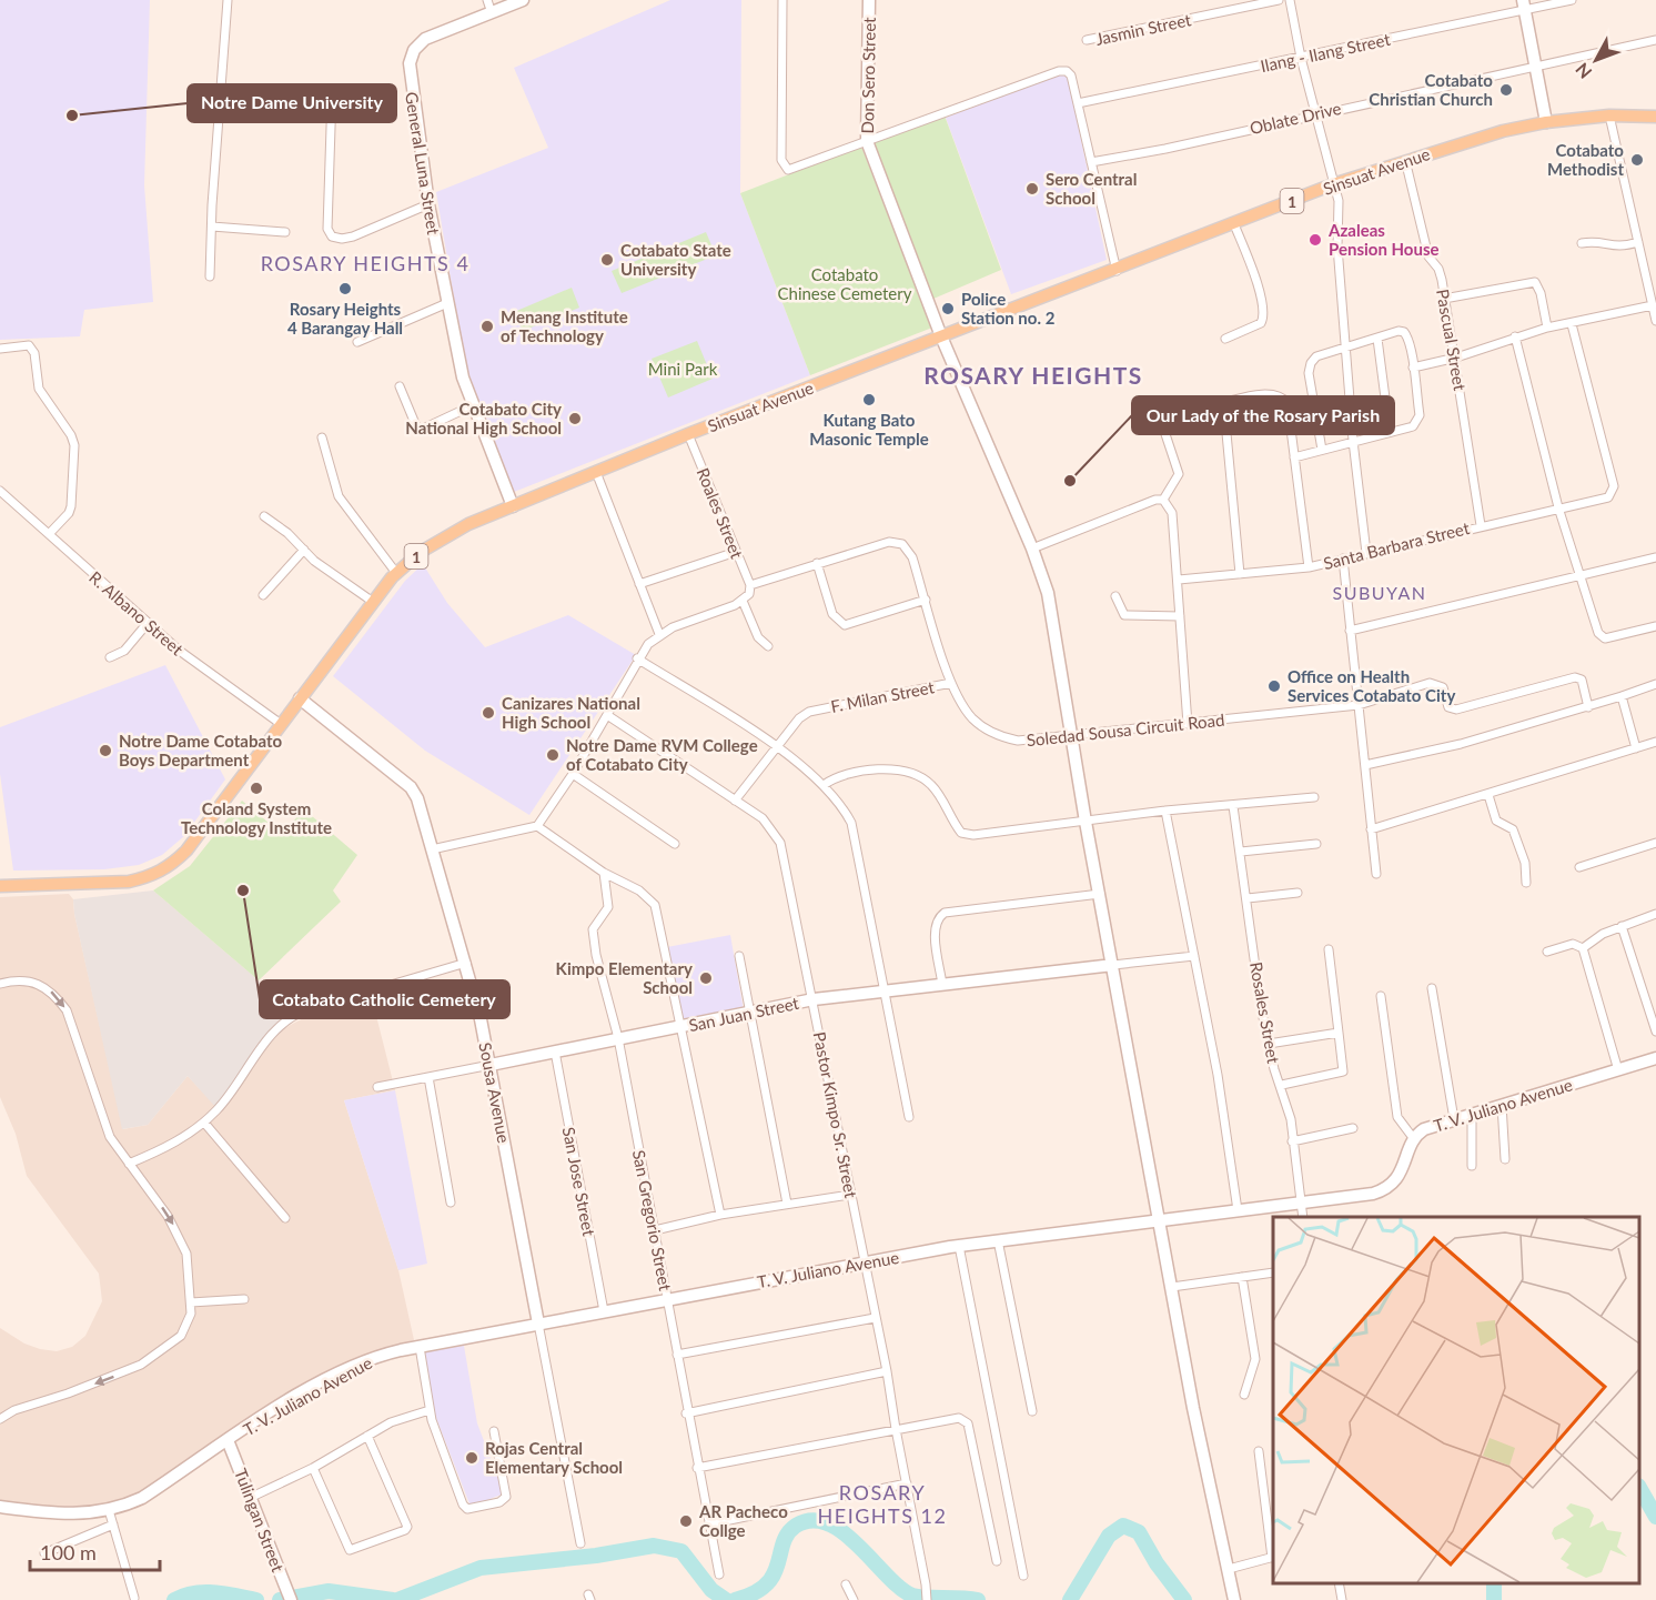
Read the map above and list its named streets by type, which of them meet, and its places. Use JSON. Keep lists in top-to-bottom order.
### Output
{
  "streets": {
    "main road": [
      "Don Sero Street",
      "General Luna Street",
      "Sinsuat Avenue",
      "1",
      "San Juan Street",
      "Sousa Avenue",
      "T. V. Juliano Avenue",
      "Tulingan Street"
    ],
    "street": [
      "Jasmin Street",
      "Ilang - Ilang Street",
      "Oblate Drive",
      "Pascual Street",
      "Roales Street",
      "Santa Barbara Street",
      "R. Albano Street",
      "F. Milan Street",
      "Soledad Sousa Circuit Road",
      "Rosales Street",
      "Pastor Kimpo Sr. Street",
      "San Jose Street",
      "San Gregorio Street"
    ]
  },
  "crossings": [
    ["Don Sero Street", "Sinsuat Avenue"],
    ["Don Sero Street", "Soledad Sousa Circuit Road"],
    ["Don Sero Street", "San Juan Street"],
    ["Don Sero Street", "T. V. Juliano Avenue"],
    ["General Luna Street", "Sinsuat Avenue"],
    ["Sinsuat Avenue", "Pascual Street"],
    ["Sinsuat Avenue", "Roales Street"],
    ["Sinsuat Avenue", "R. Albano Street"],
    ["Sinsuat Avenue", "Sousa Avenue"],
    ["Pascual Street", "Santa Barbara Street"],
    ["Roales Street", "Soledad Sousa Circuit Road"],
    ["F. Milan Street", "Soledad Sousa Circuit Road"],
    ["F. Milan Street", "Pastor Kimpo Sr. Street"],
    ["Rosales Street", "T. V. Juliano Avenue"],
    ["San Juan Street", "Sousa Avenue"],
    ["San Juan Street", "Pastor Kimpo Sr. Street"],
    ["San Juan Street", "San Jose Street"],
    ["San Juan Street", "San Gregorio Street"],
    ["Sousa Avenue", "T. V. Juliano Avenue"],
    ["T. V. Juliano Avenue", "Pastor Kimpo Sr. Street"],
    ["T. V. Juliano Avenue", "San Jose Street"],
    ["T. V. Juliano Avenue", "San Gregorio Street"],
    ["T. V. Juliano Avenue", "Tulingan Street"]
  ],
  "districts": [
    "ROSARY HEIGHTS 4",
    "ROSARY HEIGHTS",
    "SUBUYAN",
    "ROSARY HEIGHTS 12"
  ],
  "parks": ["Cotabato Chinese Cemetery", "Mini Park"],
  "places": [
    "Cotabato Christian Church",
    "Notre Dame University",
    "Cotabato Methodist",
    "Sero Central School",
    "Azaleas Pension House",
    "Cotabato State University",
    "Rosary Heights 4 Barangay Hall",
    "Police Station no. 2",
    "Menang Institute of Technology",
    "Kutang Bato Masonic Temple",
    "Cotabato City National High School",
    "Our Lady of the Rosary Parish",
    "Office on Health Services Cotabato City",
    "Canizares National High School",
    "Notre Dame Cotabato Boys Department",
    "Notre Dame RVM College of Cotabato City",
    "Coland System Technology Institute",
    "Cotabato Catholic Cemetery",
    "Kimpo Elementary School",
    "Rojas Central Elementary School",
    "AR Pacheco Collge"
  ],
  "scale_bar": "100 m",
  "north": "bottom left"
}
